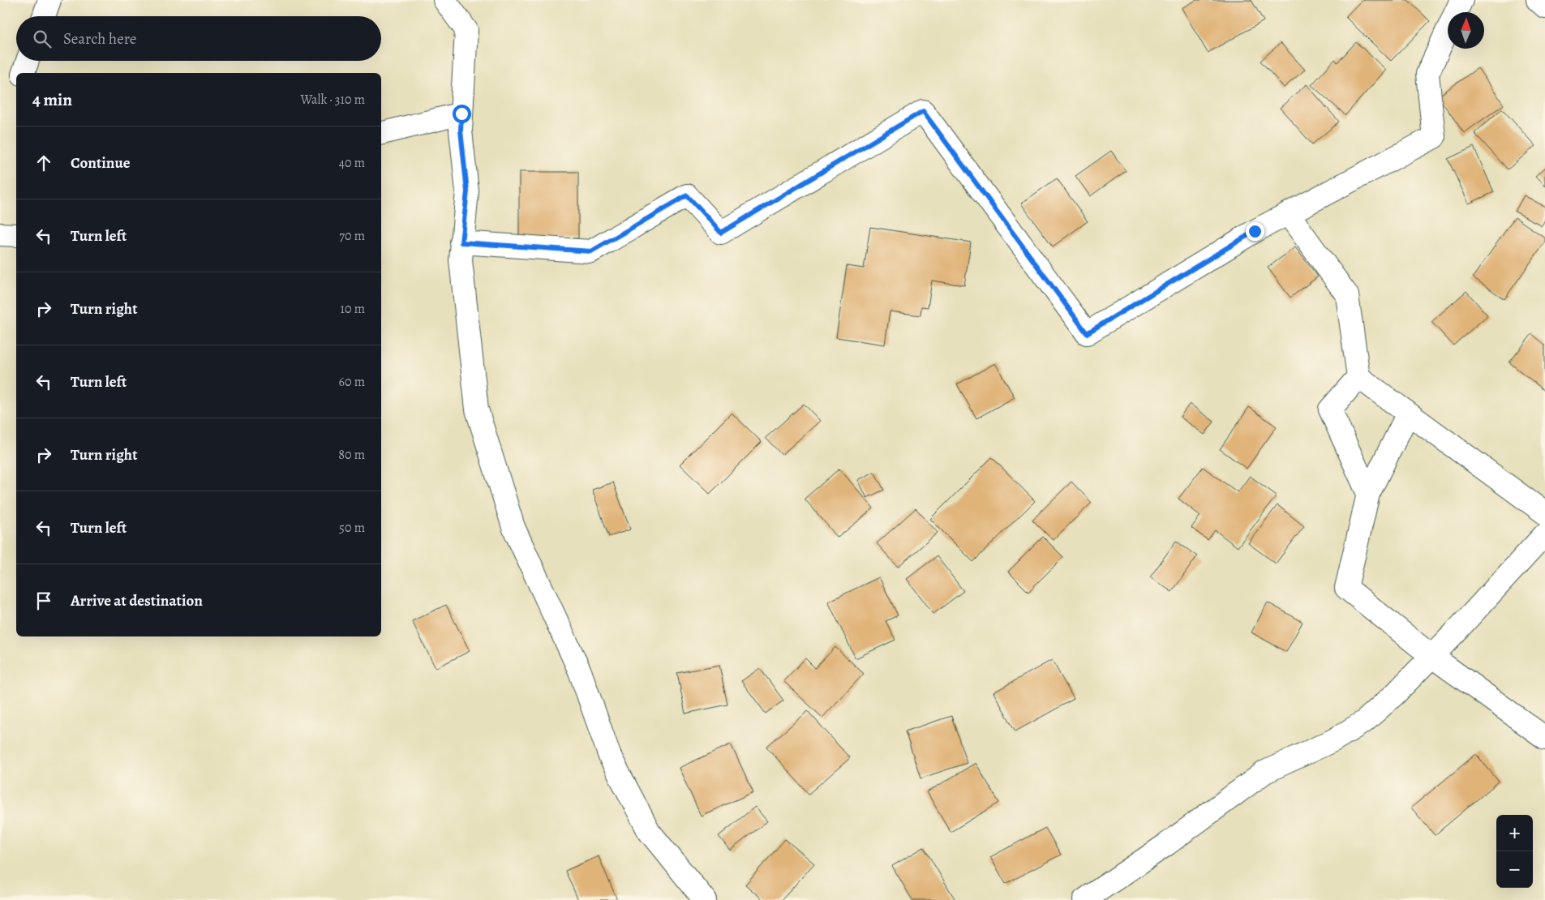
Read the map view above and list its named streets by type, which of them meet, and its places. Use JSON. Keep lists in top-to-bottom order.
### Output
{
  "north": "top",
  "page": {
    "search": "Search here",
    "heading": ["4 min", "Walk · 310 m"],
    "list": [
      ["Continue", "40 m"],
      ["Turn left", "70 m"],
      ["Turn right", "10 m"],
      ["Turn left", "60 m"],
      ["Turn right", "80 m"],
      ["Turn left", "50 m"],
      "Arrive at destination"
    ],
    "map_buttons": ["+", "−"]
  }
}
